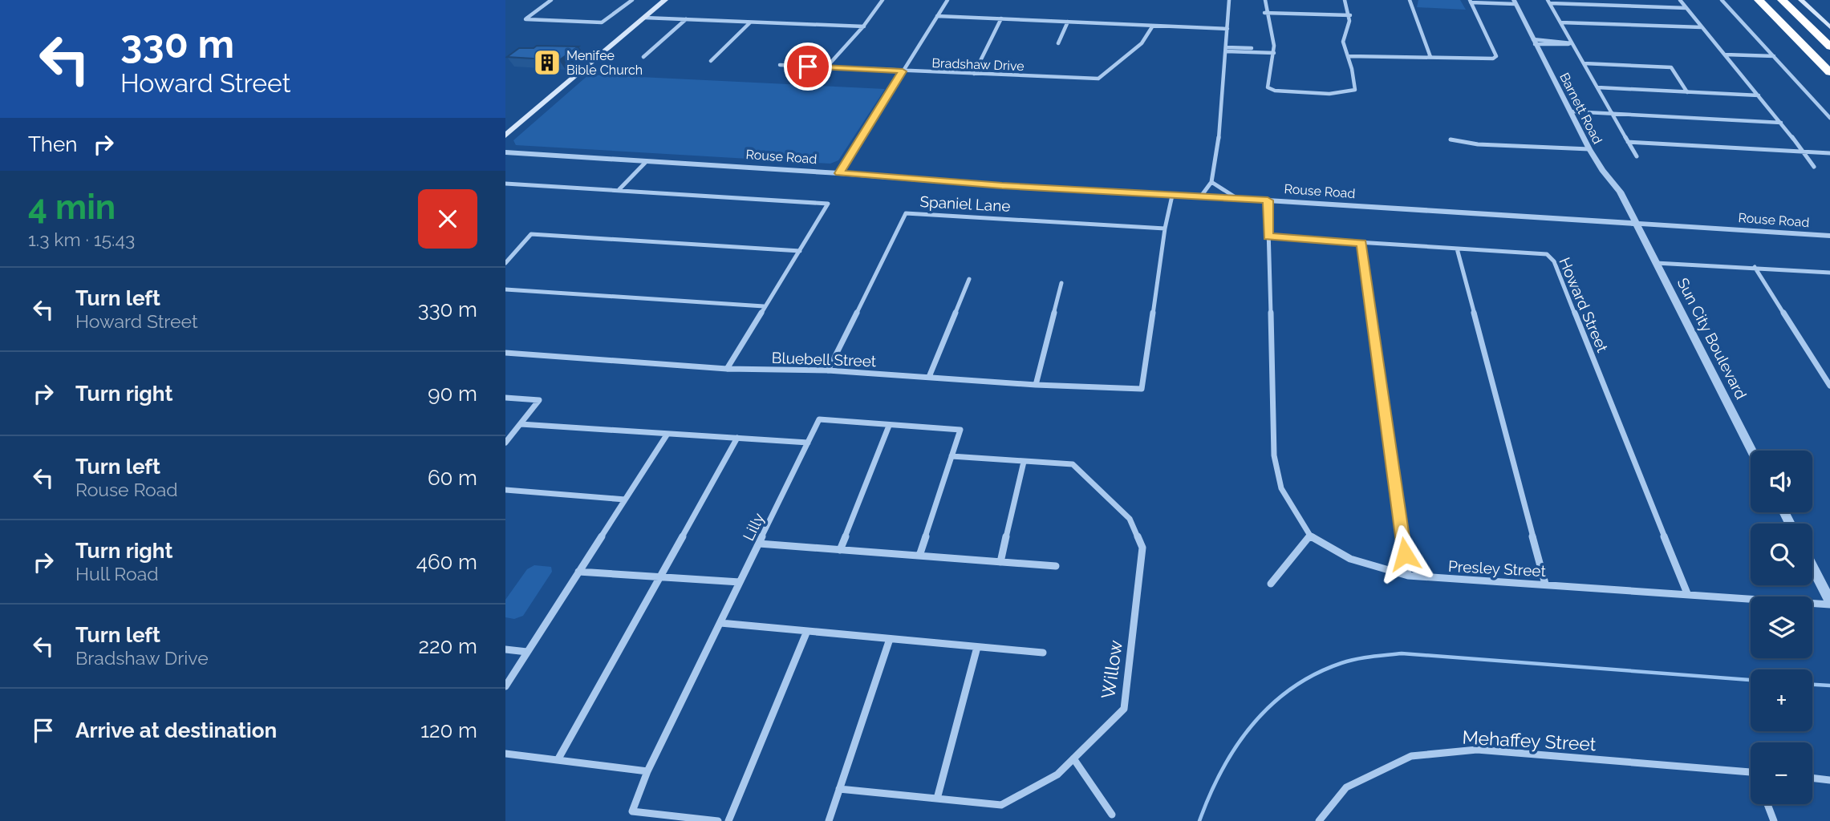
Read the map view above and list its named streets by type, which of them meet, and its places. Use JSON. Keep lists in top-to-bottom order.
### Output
{
  "streets": {
    "street": [
      "Bradshaw Drive",
      "Barnett Road",
      "Rouse Road",
      "Spaniel Lane",
      "Howard Street",
      "Sun City Boulevard",
      "Bluebell Street",
      "Lilly",
      "Presley Street",
      "Willow",
      "Mehaffey Street"
    ]
  },
  "crossings": [
    ["Barnett Road", "Rouse Road"],
    ["Barnett Road", "Sun City Boulevard"],
    ["Rouse Road", "Sun City Boulevard"],
    ["Rouse Road", "Presley Street"],
    ["Spaniel Lane", "Bluebell Street"],
    ["Howard Street", "Presley Street"],
    ["Lilly", "Willow"]
  ],
  "places": {
    "building": ["Menifee Bible Church"]
  },
  "page": {
    "turn": ["330 m", "Howard Street"],
    "then": "Then",
    "heading": ["4 min", "1.3 km · 15:43"],
    "list": [
      {
        "name": "Turn left",
        "note": "Howard Street",
        "value": "330 m"
      },
      {
        "name": "Turn right",
        "value": "90 m"
      },
      {
        "name": "Turn left",
        "note": "Rouse Road",
        "value": "60 m"
      },
      {
        "name": "Turn right",
        "note": "Hull Road",
        "value": "460 m"
      },
      {
        "name": "Turn left",
        "note": "Bradshaw Drive",
        "value": "220 m"
      },
      {
        "name": "Arrive at destination",
        "value": "120 m"
      }
    ],
    "map_buttons": ["+", "−"]
  }
}
